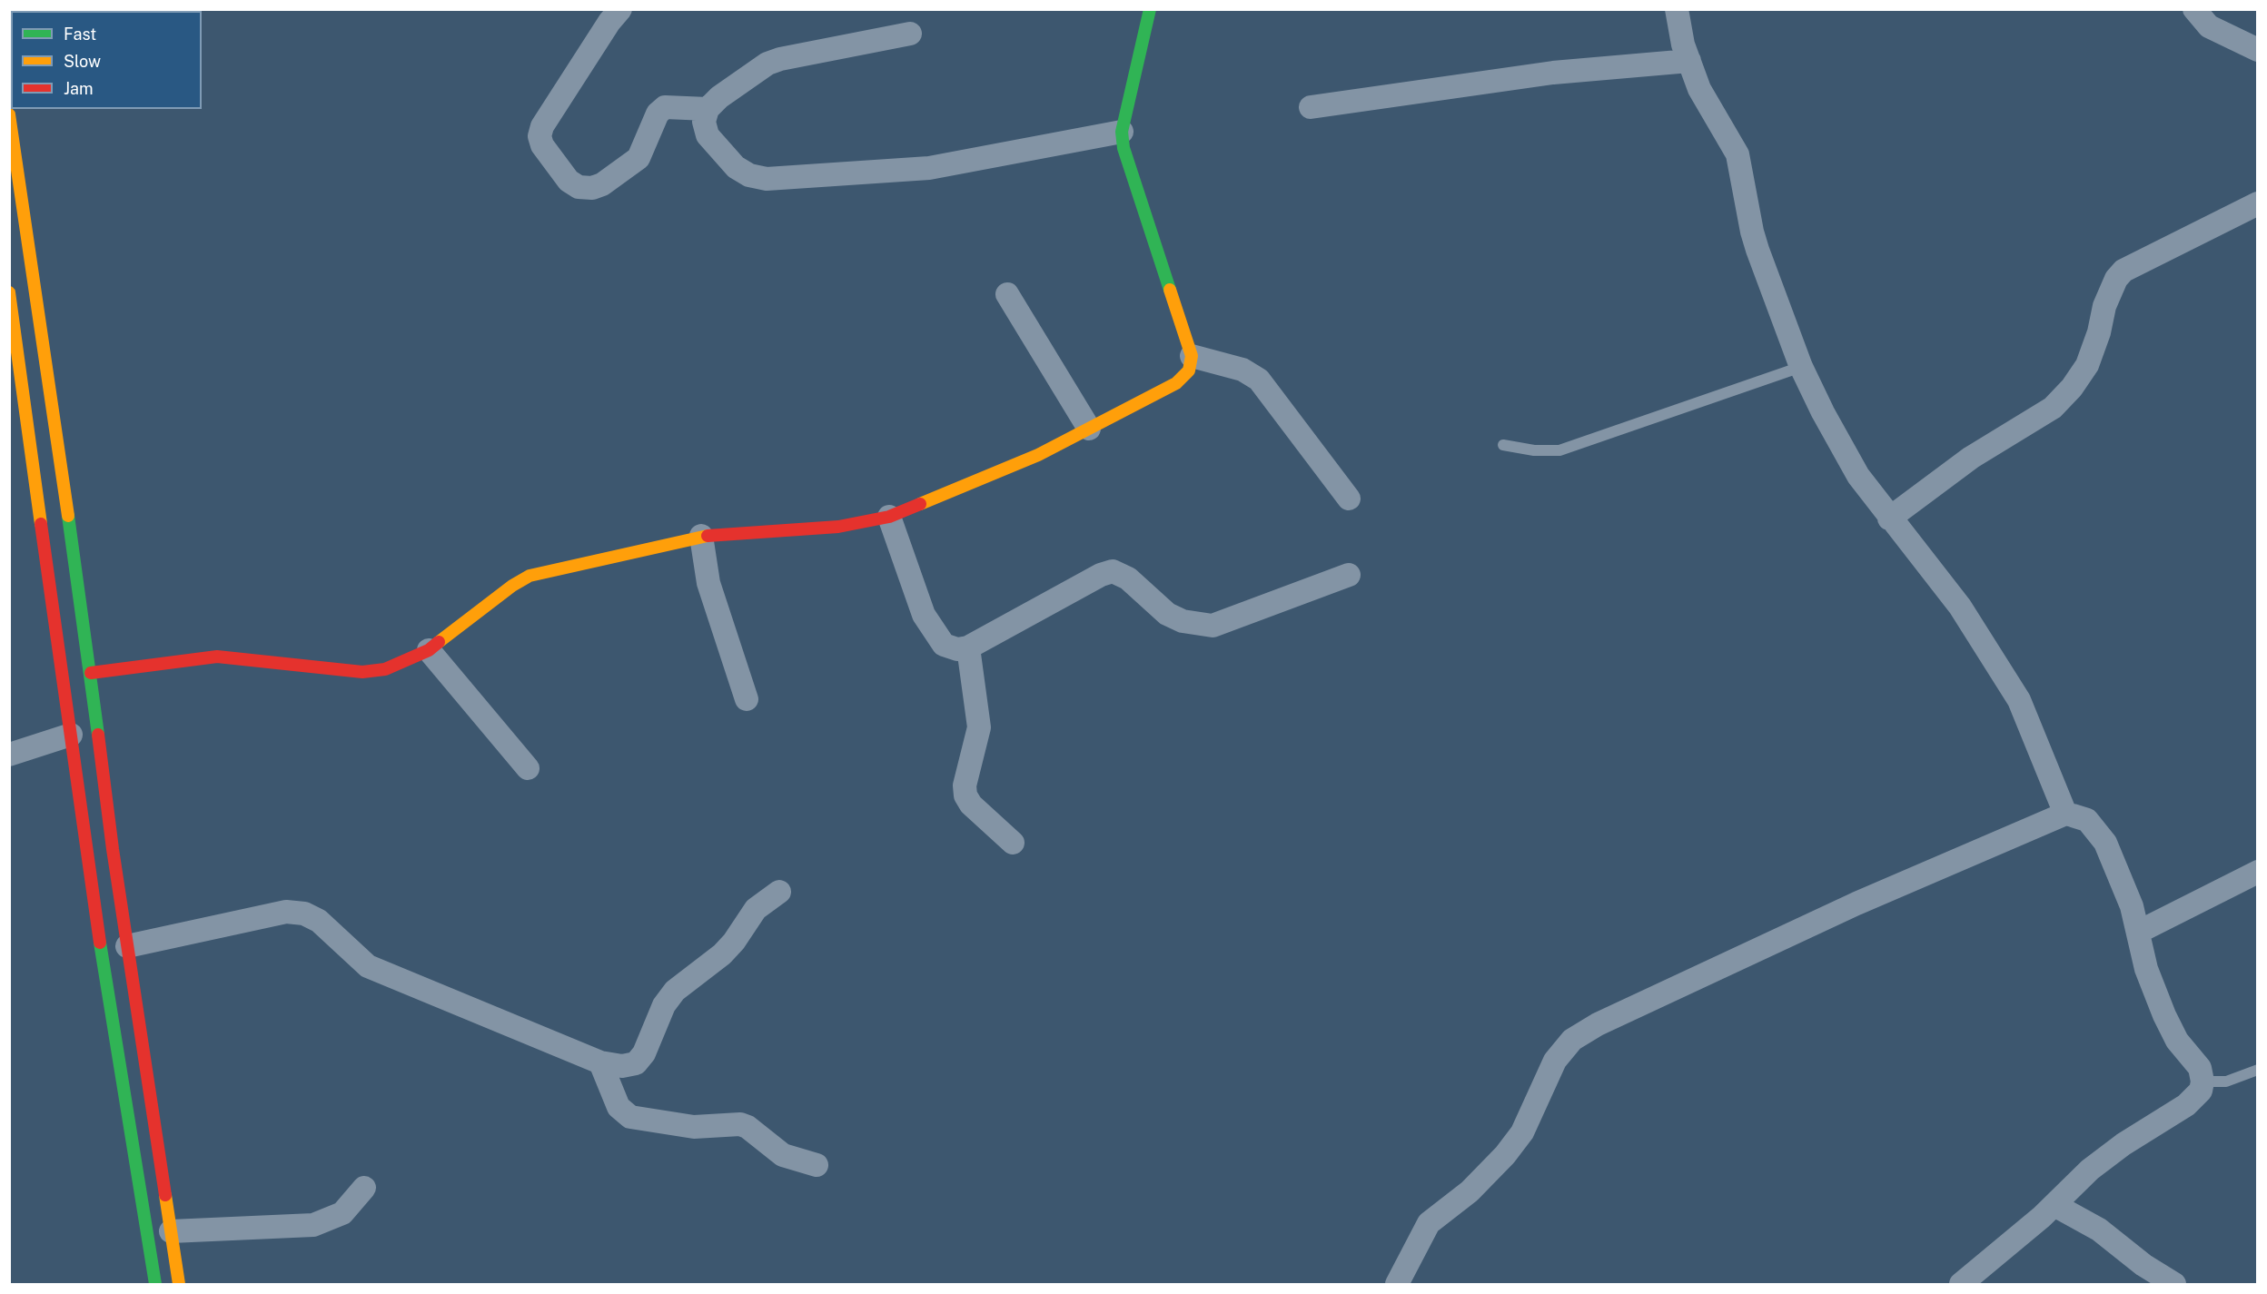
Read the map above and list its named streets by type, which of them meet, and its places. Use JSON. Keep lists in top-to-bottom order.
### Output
{
  "legend": ["Fast", "Slow", "Jam"]
}
